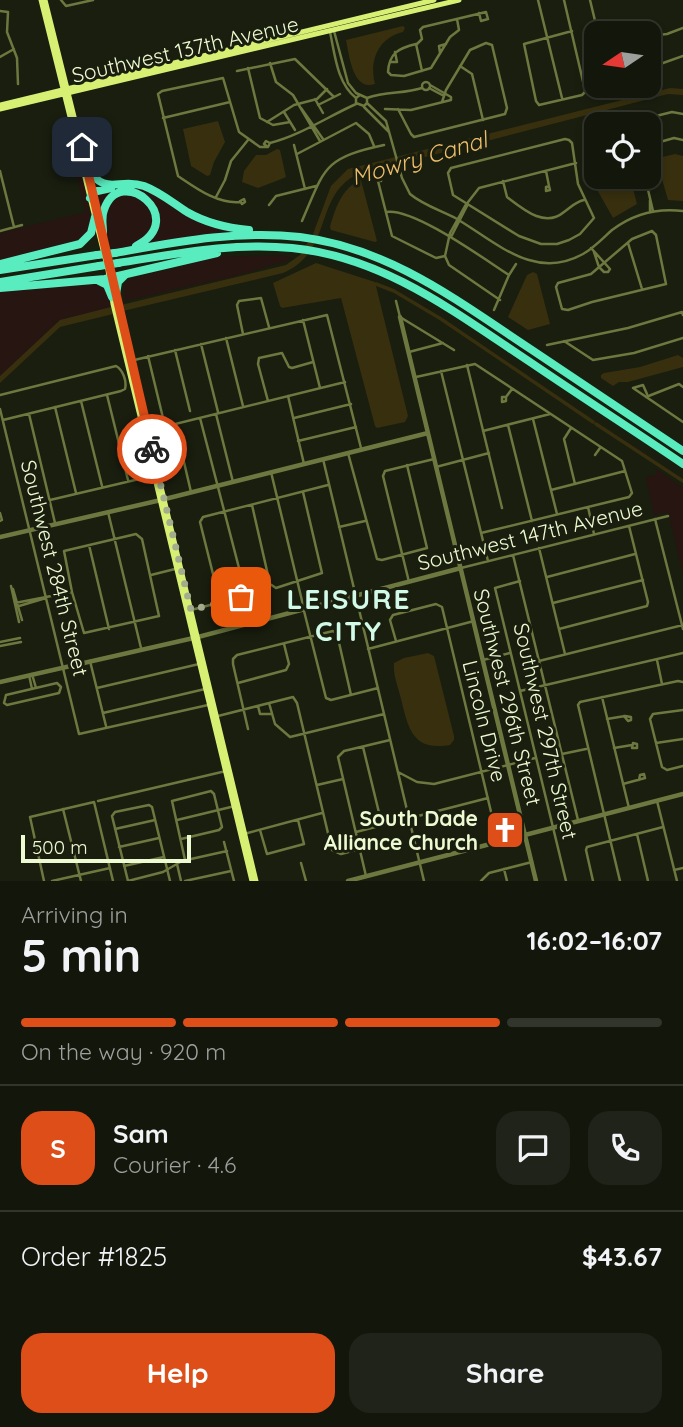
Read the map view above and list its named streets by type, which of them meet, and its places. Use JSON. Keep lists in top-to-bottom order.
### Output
{
  "streets": {
    "main road": ["Southwest 137th Avenue"],
    "street": [
      "Southwest 147th Avenue",
      "Southwest 284th Street",
      "Southwest 296th Street",
      "Lincoln Drive",
      "Southwest 297th Street"
    ]
  },
  "crossings": [
    ["Southwest 147th Avenue", "Southwest 284th Street"],
    ["Southwest 147th Avenue", "Southwest 296th Street"]
  ],
  "districts": ["LEISURE CITY"],
  "water": ["Mowry Canal"],
  "places": {
    "church": ["South Dade Alliance Church"]
  },
  "scale_bar": "500 m",
  "north": "left",
  "page": {
    "scale": "500 m",
    "heading": ["5 min", "Arriving in", "16:02–16:07"],
    "panel": [
      "Sam",
      "Courier · 4.6",
      "Order #1825",
      "$43.67"
    ],
    "bar": "On the way · 920 m",
    "round": "S",
    "buttons": ["Help", "Share"]
  }
}
